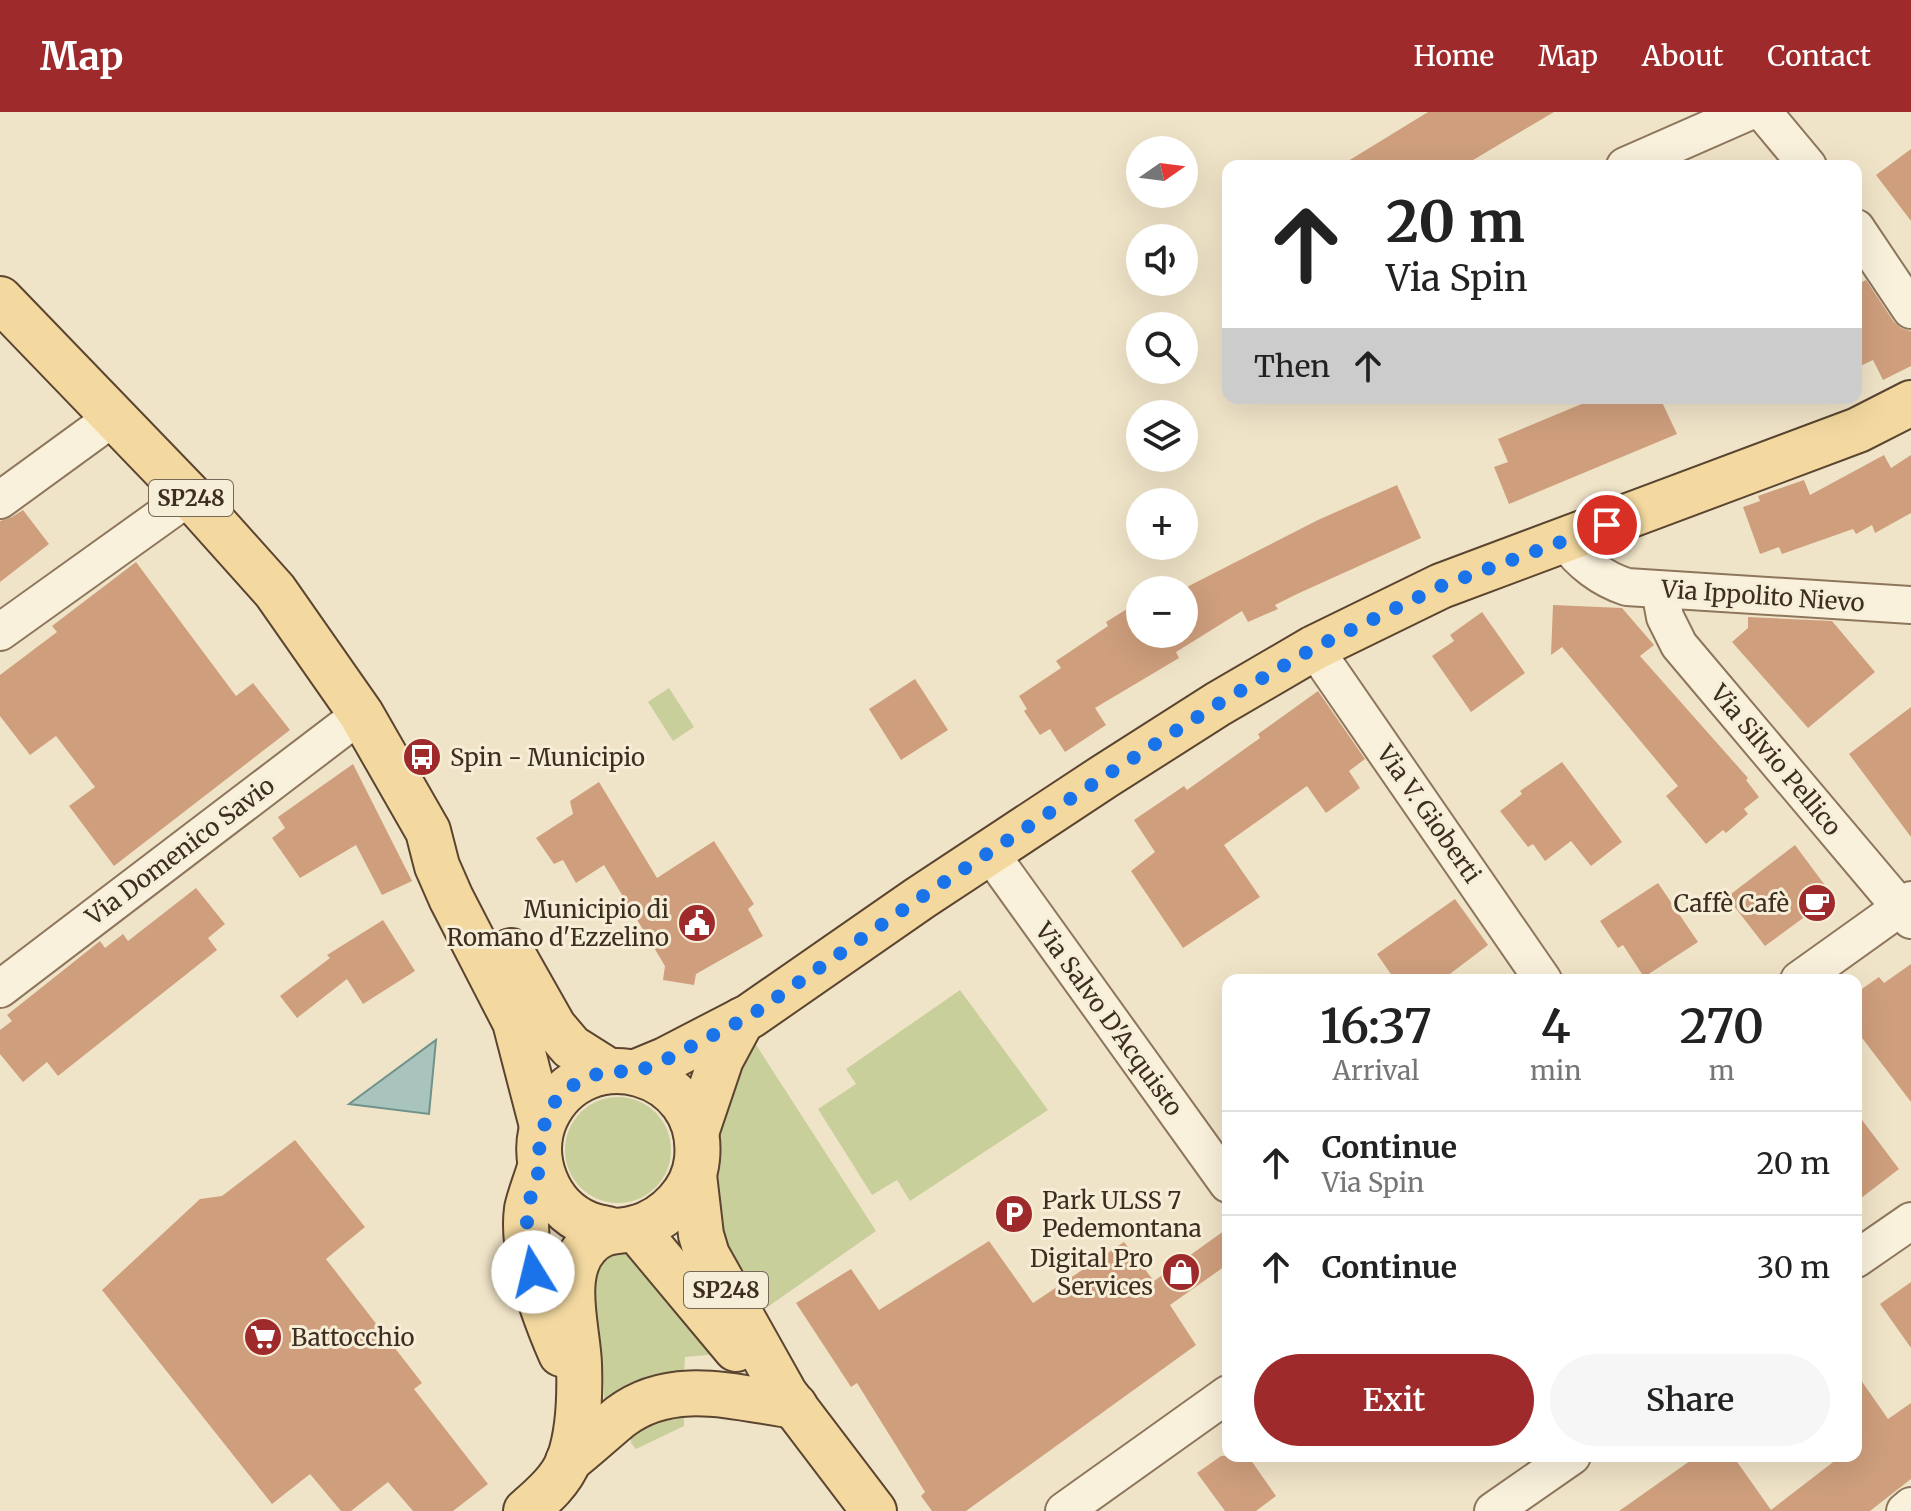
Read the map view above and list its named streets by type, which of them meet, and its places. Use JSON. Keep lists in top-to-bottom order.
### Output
{
  "streets": {
    "main road": ["SP248"],
    "street": [
      "Via Ippolito Nievo",
      "Via Silvio Pellico",
      "Via V. Gioberti",
      "Via Domenico Savio",
      "Via Salvo D'Acquisto"
    ]
  },
  "crossings": [
    ["SP248", "Via Domenico Savio"],
    ["Via Ippolito Nievo", "Via Silvio Pellico"]
  ],
  "places": {
    "bus stop": ["Spin - Municipio"],
    "cafe": ["Caffè Cafè"],
    "public building": ["Municipio di Romano d'Ezzelino"],
    "parking": ["Park ULSS 7 Pedemontana"],
    "shop": ["Digital Pro Services"],
    "supermarket": ["Battocchio"]
  },
  "north": "right",
  "page": {
    "header": "Map",
    "nav": [
      "Home",
      "Map",
      "About",
      "Contact"
    ],
    "map_buttons": ["+", "−"],
    "turn": ["20 m", "Via Spin"],
    "then": "Then",
    "eta": [
      "16:37",
      "Arrival",
      "4",
      "min",
      "270",
      "m"
    ],
    "list": [
      {
        "name": "Continue",
        "note": "Via Spin",
        "value": "20 m"
      },
      {
        "name": "Continue",
        "value": "30 m"
      }
    ],
    "buttons": ["Exit", "Share"]
  }
}
